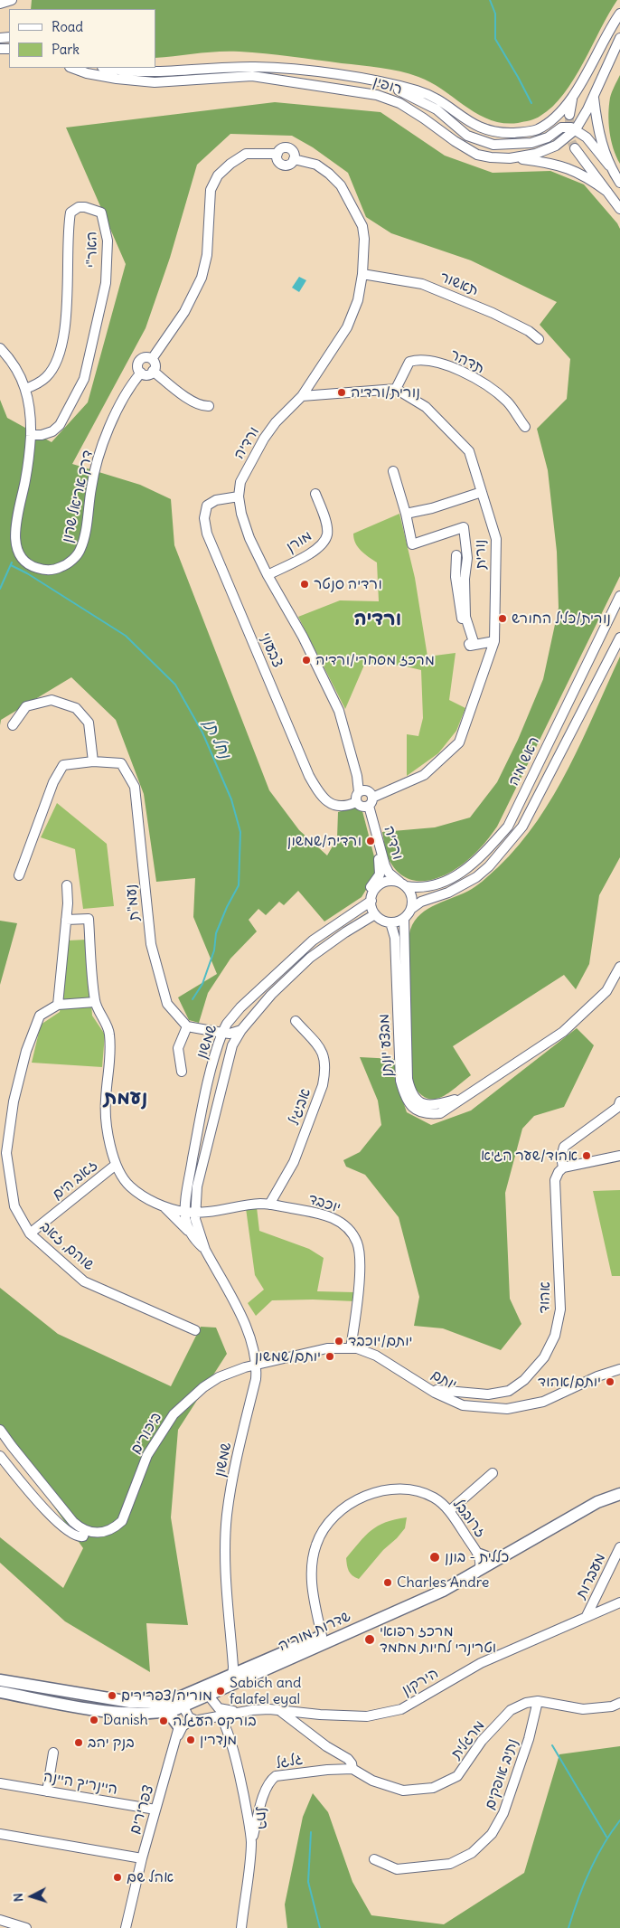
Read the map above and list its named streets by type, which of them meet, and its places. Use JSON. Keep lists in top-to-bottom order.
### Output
{
  "streets": {
    "main road": ["שדרות מוריה"],
    "street": [
      "רופין",
      "האר\"י",
      "תאשור",
      "תדהר",
      "ורדיה",
      "דרך אריאל שרון",
      "מורן",
      "נורית",
      "צבעוני",
      "ראש מיה",
      "נעמ\"ת",
      "שמשון",
      "מבצע יונתן",
      "אביגיל",
      "זאב הים",
      "יוכבד",
      "שוהם, זאב",
      "אהוד",
      "יותם",
      "ביכורים",
      "זרובבל",
      "מעברות",
      "הירקון",
      "מרגלית",
      "גלגל",
      "נתיב אופקים",
      "היינריך היינה",
      "צפרירים",
      "רחל"
    ]
  },
  "crossings": [
    ["האר\"י", "דרך אריאל שרון"],
    ["תאשור", "ורדיה"],
    ["תדהר", "נורית"],
    ["ורדיה", "דרך אריאל שרון"],
    ["ורדיה", "מורן"],
    ["ורדיה", "נורית"],
    ["ורדיה", "צבעוני"],
    ["ורדיה", "ראש מיה"],
    ["ורדיה", "שמשון"],
    ["ורדיה", "מבצע יונתן"],
    ["נורית", "צבעוני"],
    ["ראש מיה", "שמשון"],
    ["ראש מיה", "מבצע יונתן"],
    ["שמשון", "מבצע יונתן"],
    ["שמשון", "יוכבד"],
    ["שמשון", "יותם"],
    ["שמשון", "ביכורים"],
    ["שמשון", "שדרות מוריה"],
    ["אביגיל", "יוכבד"],
    ["זאב הים", "שוהם, זאב"],
    ["יוכבד", "יותם"],
    ["אהוד", "יותם"],
    ["יותם", "ביכורים"],
    ["זרובבל", "שדרות מוריה"],
    ["מעברות", "הירקון"],
    ["שדרות מוריה", "צפרירים"],
    ["הירקון", "מרגלית"],
    ["הירקון", "רחל"],
    ["מרגלית", "גלגל"],
    ["מרגלית", "נתיב אופקים"],
    ["גלגל", "רחל"],
    ["היינריך היינה", "צפרירים"]
  ],
  "districts": ["ורדיה", "נעמת"],
  "water": ["נחל תן"],
  "places": [
    "נורית/ורדיה",
    "ורדיה סנטר",
    "נורית/כליל החורש",
    "מרכז מסחרי/ורדיה",
    "ורדיה/שמשון",
    "אהוד/שער הגיא",
    "יותם/יוכבד",
    "יותם/שמשון",
    "יותם/אהוד",
    "כללית - בונן",
    "Charles Andre",
    "מרכז רפואי וטרינרי לחיות מחמד",
    "Sabich and falafel eyal",
    "מוריה/צפרירים",
    "Danish",
    "בורקס העגלה",
    "מנדרין",
    "בנק יהב",
    "אהל שם"
  ],
  "legend": ["Road", "Park"],
  "north": "left"
}
